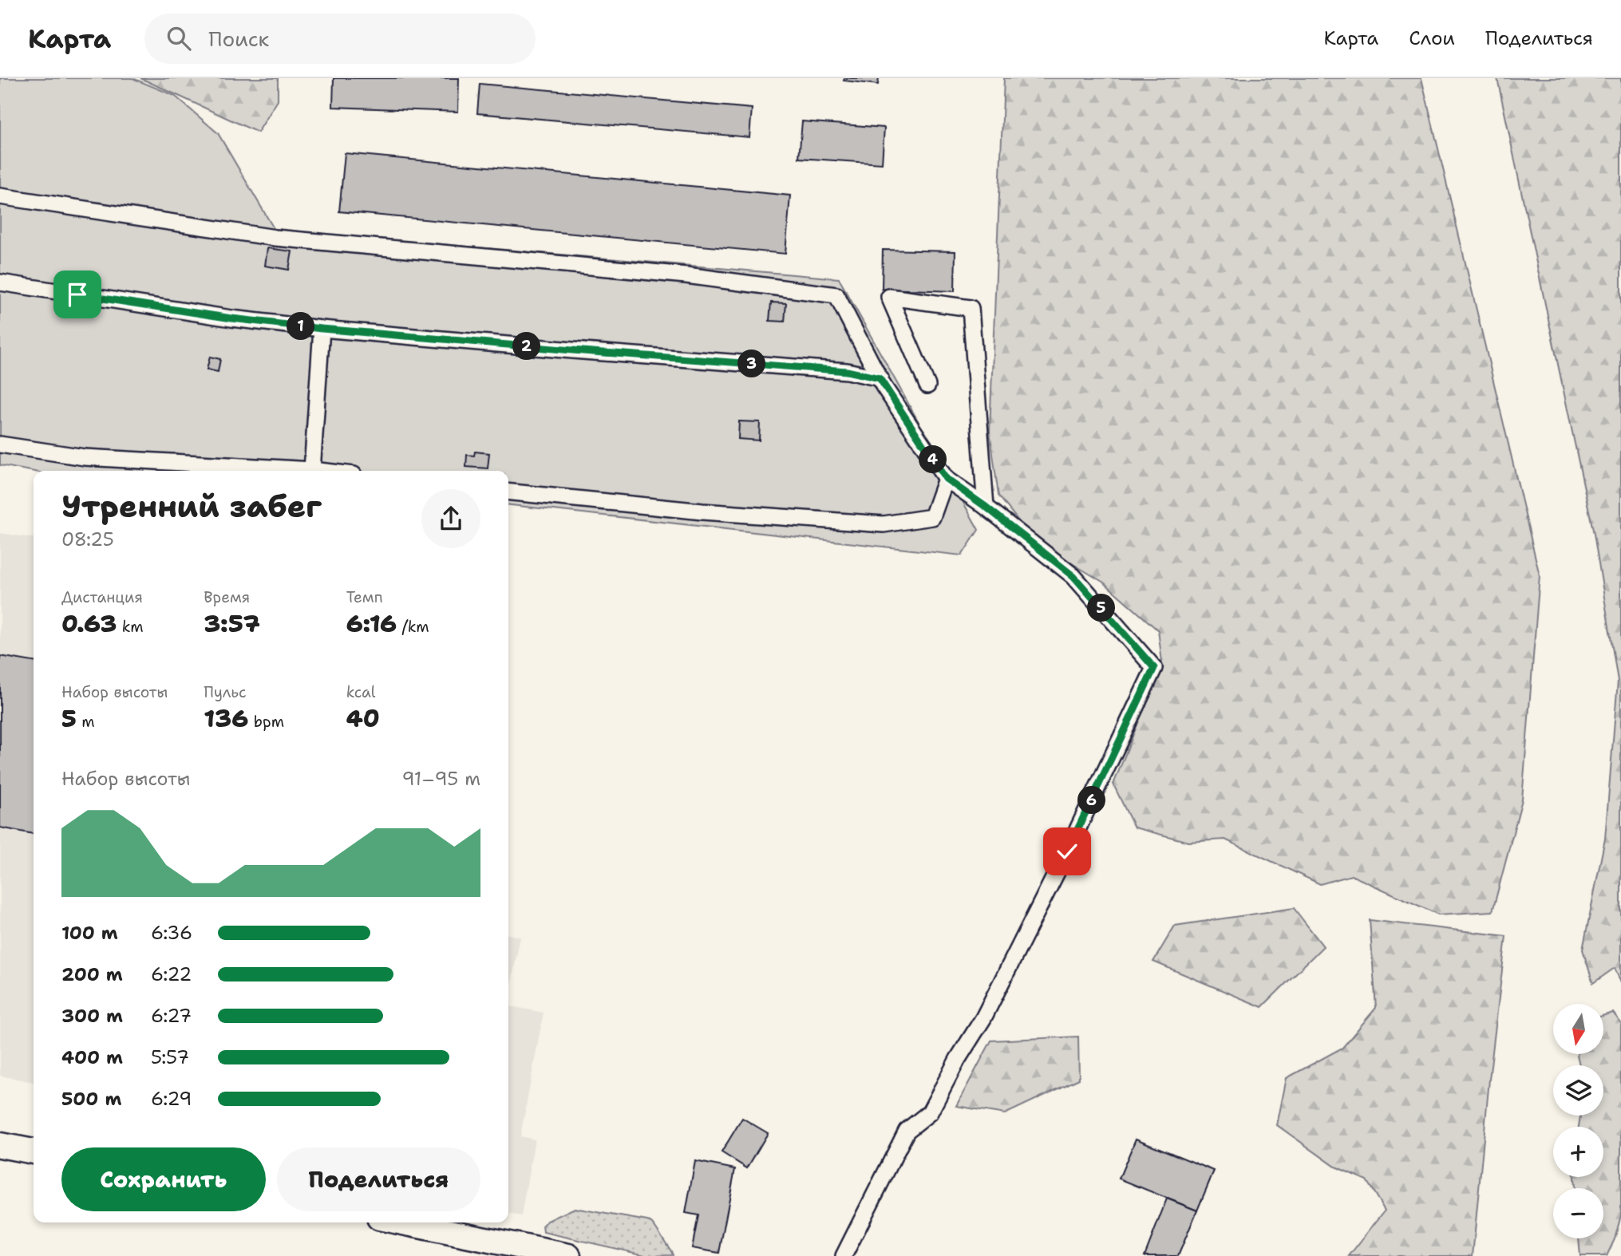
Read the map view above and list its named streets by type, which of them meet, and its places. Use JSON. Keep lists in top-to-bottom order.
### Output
{
  "north": "bottom",
  "page": {
    "header": "Карта",
    "search": "Поиск",
    "nav": ["Карта", "Слои", "Поделиться"],
    "pins": [
      "1",
      "2",
      "3",
      "4",
      "5",
      "6"
    ],
    "heading": ["Утренний забег", "08:25"],
    "stats": [
      ["Дистанция", "0.63 km"],
      ["Время", "3:57"],
      ["Темп", "6:16 /km"],
      ["Набор высоты", "5 m"],
      ["Пульс", "136 bpm"],
      ["kcal", "40"]
    ],
    "chart": ["Набор высоты", "91–95 m"],
    "list": [
      {
        "name": "100 m",
        "note": "6:36"
      },
      {
        "name": "200 m",
        "note": "6:22"
      },
      {
        "name": "300 m",
        "note": "6:27"
      },
      {
        "name": "400 m",
        "note": "5:57"
      },
      {
        "name": "500 m",
        "note": "6:29"
      }
    ],
    "map_buttons": ["+", "−"],
    "buttons": ["Сохранить", "Поделиться"]
  }
}
